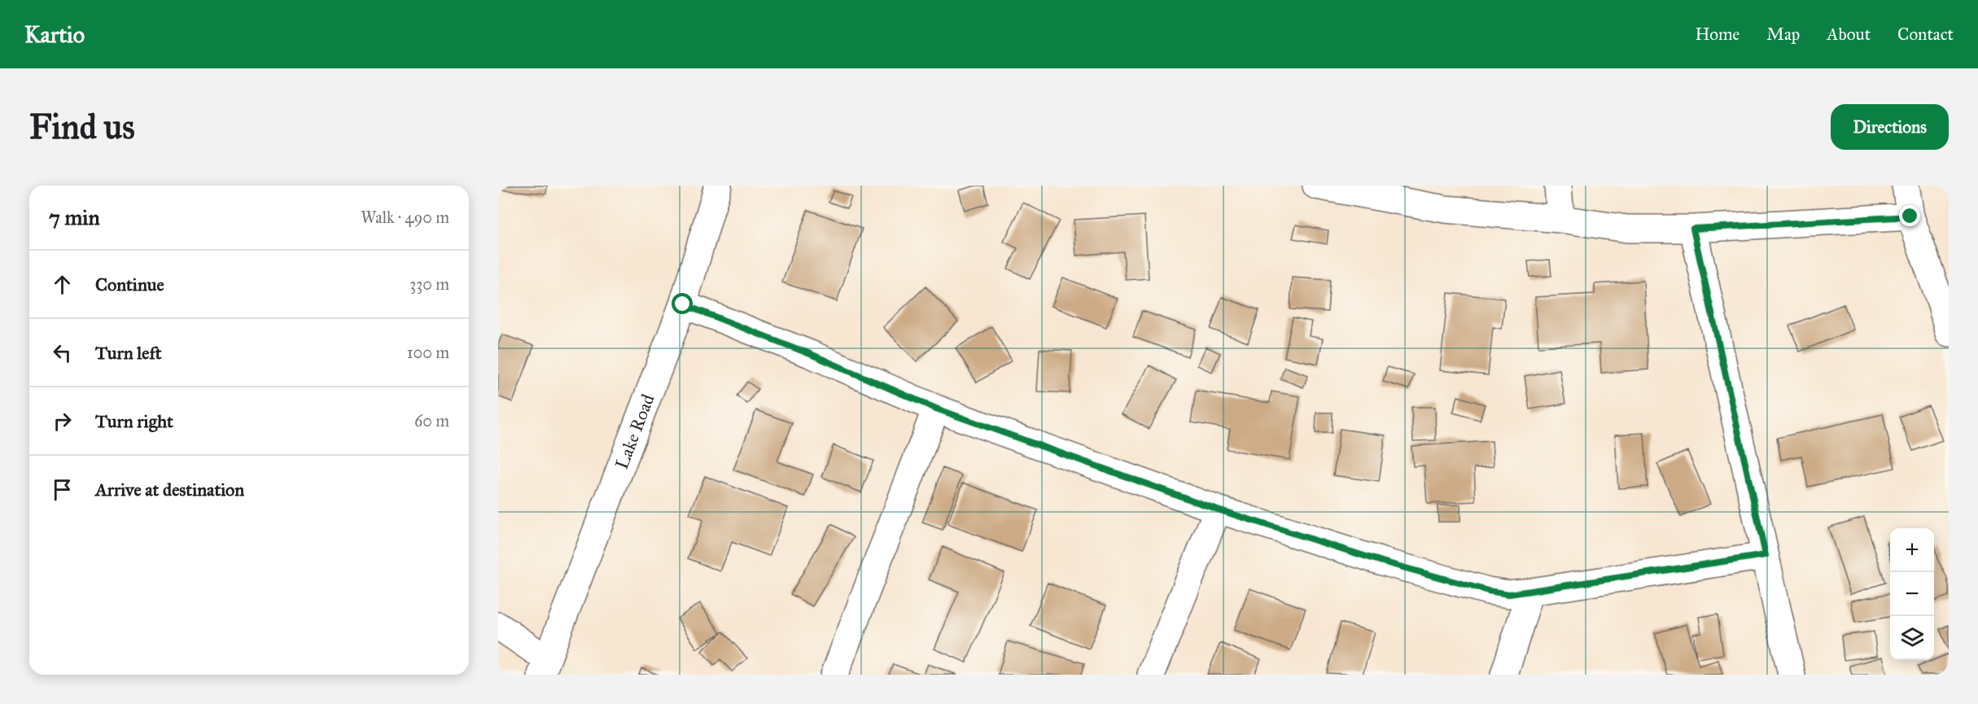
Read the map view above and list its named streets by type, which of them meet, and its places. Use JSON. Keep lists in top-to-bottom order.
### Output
{
  "streets": {
    "street": ["Lake Road"]
  },
  "page": {
    "header": "Kartio",
    "nav": [
      "Home",
      "Map",
      "About",
      "Contact"
    ],
    "buttons": "Directions",
    "title": "Find us",
    "heading": ["7 min", "Walk · 490 m"],
    "list": [
      ["Continue", "330 m"],
      ["Turn left", "100 m"],
      ["Turn right", "60 m"],
      "Arrive at destination"
    ],
    "map_buttons": ["+", "−"]
  }
}
